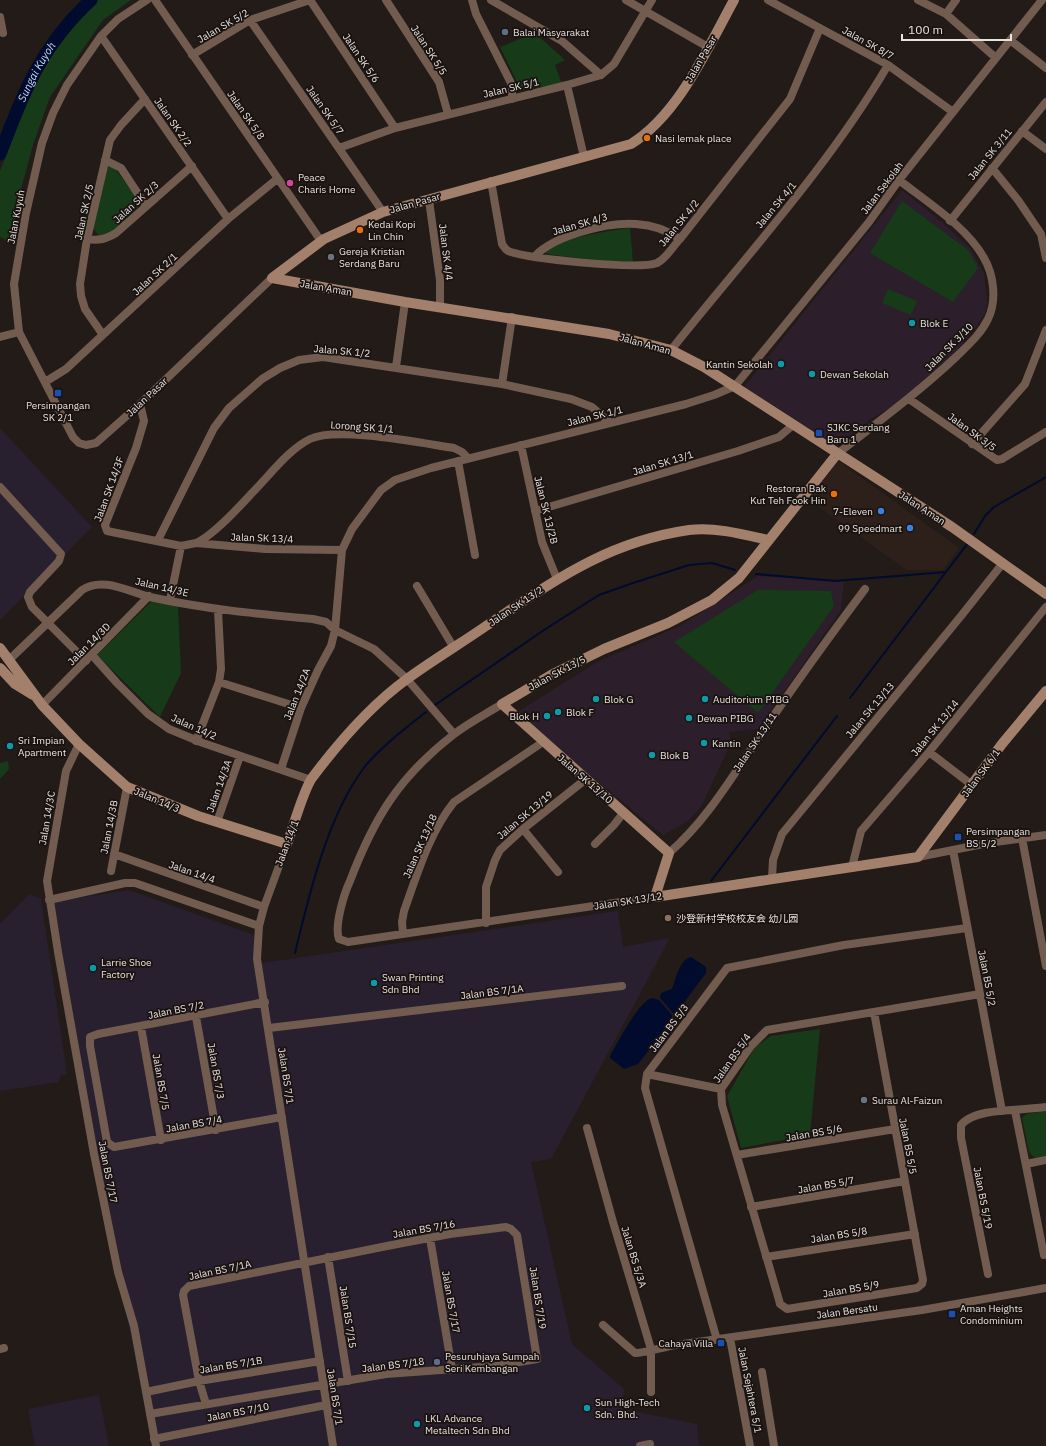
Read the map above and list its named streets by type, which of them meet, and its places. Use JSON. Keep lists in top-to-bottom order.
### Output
{
  "streets": {
    "street": [
      "Jalan SK 5/2",
      "Jalan SK 8/7",
      "Jalan SK 5/5",
      "Jalan SK 5/6",
      "Jalan Pasar",
      "Jalan SK 5/1",
      "Jalan SK 5/7",
      "Jalan SK 5/8",
      "Jalan SK 2/2",
      "Jalan SK 3/11",
      "Jalan Sekolah",
      "Jalan SK 2/3",
      "Jalan SK 4/1",
      "Jalan SK 2/5",
      "Jalan Kuyuh",
      "Jalan SK 4/2",
      "Jalan SK 4/3",
      "Jalan SK 4/4",
      "Jalan SK 2/1",
      "Jalan Aman",
      "Jalan SK 3/10",
      "Jalan SK 1/2",
      "Jalan SK 1/1",
      "Lorong SK 1/1",
      "Jalan SK 3/5",
      "Jalan SK 13/1",
      "Jalan SK 14/3F",
      "Jalan SK 13/2B",
      "Jalan SK 13/4",
      "Jalan 14/3E",
      "Jalan SK 13/2",
      "Jalan 14/3D",
      "Jalan SK 13/5",
      "Jalan 14/2A",
      "Jalan SK 13/13",
      "Jalan 14/2",
      "Jalan SK 13/14",
      "Jalan SK 13/11",
      "Jalan SK 6/1",
      "Jalan SK 13/10",
      "Jalan 14/3A",
      "Jalan 14/3",
      "Jalan SK 13/19",
      "Jalan 14/3C",
      "Jalan 14/3B",
      "Jalan 14/1",
      "Jalan SK 13/18",
      "Jalan 14/4",
      "Jalan SK 13/12",
      "Jalan BS 5/2",
      "Jalan BS 7/1A",
      "Jalan BS 7/2",
      "Jalan BS 5/3",
      "Jalan BS 5/4",
      "Jalan BS 7/3",
      "Jalan BS 7/1",
      "Jalan BS 7/5",
      "Jalan BS 7/4",
      "Jalan BS 5/6",
      "Jalan BS 5/5",
      "Jalan BS 7/17",
      "Jalan BS 5/7",
      "Jalan BS 5/19",
      "Jalan BS 7/16",
      "Jalan BS 5/8",
      "Jalan BS 5/3A",
      "Jalan BS 5/9",
      "Jalan BS 7/19",
      "Jalan Bersatu",
      "Jalan BS 7/15",
      "Jalan BS 7/1B",
      "Jalan BS 7/18",
      "Jalan Sejahtera 5/1",
      "Jalan BS 7/10"
    ]
  },
  "crossings": [
    ["Jalan SK 5/2", "Jalan SK 5/6"],
    ["Jalan SK 5/2", "Jalan SK 5/7"],
    ["Jalan SK 5/2", "Jalan SK 5/8"],
    ["Jalan SK 8/7", "Jalan Sekolah"],
    ["Jalan SK 8/7", "Jalan SK 4/1"],
    ["Jalan SK 8/7", "Jalan SK 4/2"],
    ["Jalan SK 5/5", "Jalan SK 5/1"],
    ["Jalan SK 5/6", "Jalan SK 5/1"],
    ["Jalan Pasar", "Jalan SK 5/7"],
    ["Jalan Pasar", "Jalan SK 5/8"],
    ["Jalan Pasar", "Jalan Kuyuh"],
    ["Jalan Pasar", "Jalan SK 4/2"],
    ["Jalan Pasar", "Jalan SK 4/4"],
    ["Jalan Pasar", "Jalan Aman"],
    ["Jalan Pasar", "Jalan SK 14/3F"],
    ["Jalan SK 5/1", "Jalan SK 5/7"],
    ["Jalan SK 5/8", "Jalan SK 2/1"],
    ["Jalan SK 2/2", "Jalan SK 2/3"],
    ["Jalan SK 2/2", "Jalan SK 2/5"],
    ["Jalan SK 2/2", "Jalan Kuyuh"],
    ["Jalan SK 2/2", "Jalan SK 2/1"],
    ["Jalan SK 3/11", "Jalan SK 3/10"],
    ["Jalan Sekolah", "Jalan Aman"],
    ["Jalan Sekolah", "Jalan SK 3/10"],
    ["Jalan Sekolah", "Jalan SK 1/1"],
    ["Jalan SK 2/3", "Jalan SK 2/5"],
    ["Jalan SK 4/1", "Jalan Aman"],
    ["Jalan SK 2/5", "Jalan SK 2/1"],
    ["Jalan Kuyuh", "Jalan SK 2/1"],
    ["Jalan SK 4/2", "Jalan SK 4/3"],
    ["Jalan SK 4/4", "Jalan Aman"],
    ["Jalan Aman", "Jalan SK 3/10"],
    ["Jalan Aman", "Jalan SK 1/1"],
    ["Jalan Aman", "Jalan SK 13/1"],
    ["Jalan Aman", "Jalan SK 13/5"],
    ["Jalan Aman", "Jalan SK 13/13"],
    ["Jalan SK 3/10", "Jalan SK 3/5"],
    ["Jalan SK 3/10", "Jalan SK 13/5"],
    ["Jalan SK 1/2", "Jalan SK 1/1"],
    ["Jalan SK 1/2", "Jalan SK 14/3F"],
    ["Jalan SK 1/1", "Lorong SK 1/1"],
    ["Jalan SK 1/1", "Jalan SK 13/2B"],
    ["Jalan SK 1/1", "Jalan SK 13/4"],
    ["Jalan SK 1/1", "Jalan 14/3E"],
    ["Jalan SK 1/1", "Jalan 14/2A"],
    ["Lorong SK 1/1", "Jalan SK 13/4"],
    ["Jalan SK 13/1", "Jalan SK 13/2B"],
    ["Jalan SK 14/3F", "Jalan SK 13/4"],
    ["Jalan SK 13/2B", "Jalan SK 13/2"],
    ["Jalan 14/3E", "Jalan 14/3D"],
    ["Jalan 14/3E", "Jalan 14/2A"],
    ["Jalan 14/3E", "Jalan 14/2"],
    ["Jalan 14/3E", "Jalan 14/3"],
    ["Jalan SK 13/2", "Jalan SK 13/5"],
    ["Jalan SK 13/2", "Jalan 14/2"],
    ["Jalan SK 13/2", "Jalan 14/1"],
    ["Jalan 14/3D", "Jalan 14/2"],
    ["Jalan 14/3D", "Jalan 14/3"],
    ["Jalan SK 13/5", "Jalan SK 13/10"],
    ["Jalan SK 13/5", "Jalan SK 13/12"],
    ["Jalan 14/2A", "Jalan 14/2"],
    ["Jalan SK 13/13", "Jalan SK 13/12"],
    ["Jalan 14/2", "Jalan 14/3A"],
    ["Jalan 14/2", "Jalan 14/1"],
    ["Jalan SK 13/14", "Jalan SK 13/12"],
    ["Jalan SK 13/11", "Jalan SK 13/10"],
    ["Jalan SK 6/1", "Jalan SK 13/12"],
    ["Jalan SK 13/10", "Jalan SK 13/19"],
    ["Jalan SK 13/10", "Jalan SK 13/18"],
    ["Jalan 14/3A", "Jalan 14/3"],
    ["Jalan 14/3", "Jalan 14/3C"],
    ["Jalan 14/3", "Jalan 14/3B"],
    ["Jalan 14/3", "Jalan 14/1"],
    ["Jalan SK 13/19", "Jalan SK 13/12"],
    ["Jalan 14/3C", "Jalan BS 7/17"],
    ["Jalan 14/3B", "Jalan 14/4"],
    ["Jalan 14/1", "Jalan 14/4"],
    ["Jalan 14/1", "Jalan BS 7/1"],
    ["Jalan SK 13/18", "Jalan SK 13/12"],
    ["Jalan BS 5/2", "Jalan BS 5/3"],
    ["Jalan BS 5/2", "Jalan BS 5/4"],
    ["Jalan BS 5/2", "Jalan BS 5/19"],
    ["Jalan BS 7/1A", "Jalan BS 7/1"],
    ["Jalan BS 7/1A", "Jalan BS 7/16"],
    ["Jalan BS 7/1A", "Jalan BS 7/1B"],
    ["Jalan BS 7/2", "Jalan BS 7/3"],
    ["Jalan BS 7/2", "Jalan BS 7/1"],
    ["Jalan BS 7/2", "Jalan BS 7/5"],
    ["Jalan BS 7/2", "Jalan BS 7/4"],
    ["Jalan BS 5/4", "Jalan BS 5/6"],
    ["Jalan BS 5/4", "Jalan BS 5/5"],
    ["Jalan BS 5/4", "Jalan BS 5/7"],
    ["Jalan BS 5/4", "Jalan BS 5/8"],
    ["Jalan BS 5/4", "Jalan BS 5/9"],
    ["Jalan BS 7/3", "Jalan BS 7/4"],
    ["Jalan BS 7/1", "Jalan BS 7/4"],
    ["Jalan BS 7/1", "Jalan BS 7/16"],
    ["Jalan BS 7/1", "Jalan BS 7/1B"],
    ["Jalan BS 7/1", "Jalan BS 7/18"],
    ["Jalan BS 7/1", "Jalan BS 7/10"],
    ["Jalan BS 7/5", "Jalan BS 7/4"],
    ["Jalan BS 5/6", "Jalan BS 5/5"],
    ["Jalan BS 5/5", "Jalan BS 5/7"],
    ["Jalan BS 5/5", "Jalan BS 5/8"],
    ["Jalan BS 5/5", "Jalan BS 5/9"],
    ["Jalan BS 7/17", "Jalan BS 7/16"],
    ["Jalan BS 7/17", "Jalan BS 7/1B"],
    ["Jalan BS 7/17", "Jalan BS 7/18"],
    ["Jalan BS 7/17", "Jalan BS 7/10"],
    ["Jalan BS 7/16", "Jalan BS 7/19"],
    ["Jalan BS 7/16", "Jalan BS 7/15"],
    ["Jalan BS 5/3A", "Jalan Bersatu"],
    ["Jalan BS 7/19", "Jalan BS 7/18"],
    ["Jalan Bersatu", "Jalan Sejahtera 5/1"],
    ["Jalan BS 7/15", "Jalan BS 7/18"]
  ],
  "water": ["Sungai Kuyoh"],
  "places": {
    "other": [
      "Balai Masyarakat",
      "Nasi lemak place",
      "Peace Charis Home",
      "Kedai Kopi Lin Chin",
      "Gereja Kristian Serdang Baru",
      "Blok E",
      "Kantin Sekolah",
      "Dewan Sekolah",
      "Restoran Bak Kut Teh Fook Hin",
      "7-Eleven",
      "99 Speedmart",
      "Blok G",
      "Auditorium PIBG",
      "Blok F",
      "Blok H",
      "Dewan PIBG",
      "Kantin",
      "Sri Impian Apartment",
      "Blok B",
      "沙登新村学校校友会 幼儿园",
      "Larrie Shoe Factory",
      "Swan Printing Sdn Bhd",
      "Surau Al-Faizun",
      "Pesuruhjaya Sumpah Seri Kembangan",
      "Sun High-Tech Sdn. Bhd.",
      "LKL Advance Metaltech Sdn Bhd"
    ],
    "transit": [
      "Persimpangan SK 2/1",
      "SJKC Serdang Baru 1",
      "Persimpangan BS 5/2",
      "Aman Heights Condominium",
      "Cahaya Villa"
    ]
  },
  "scale_bar": "100 m"
}
